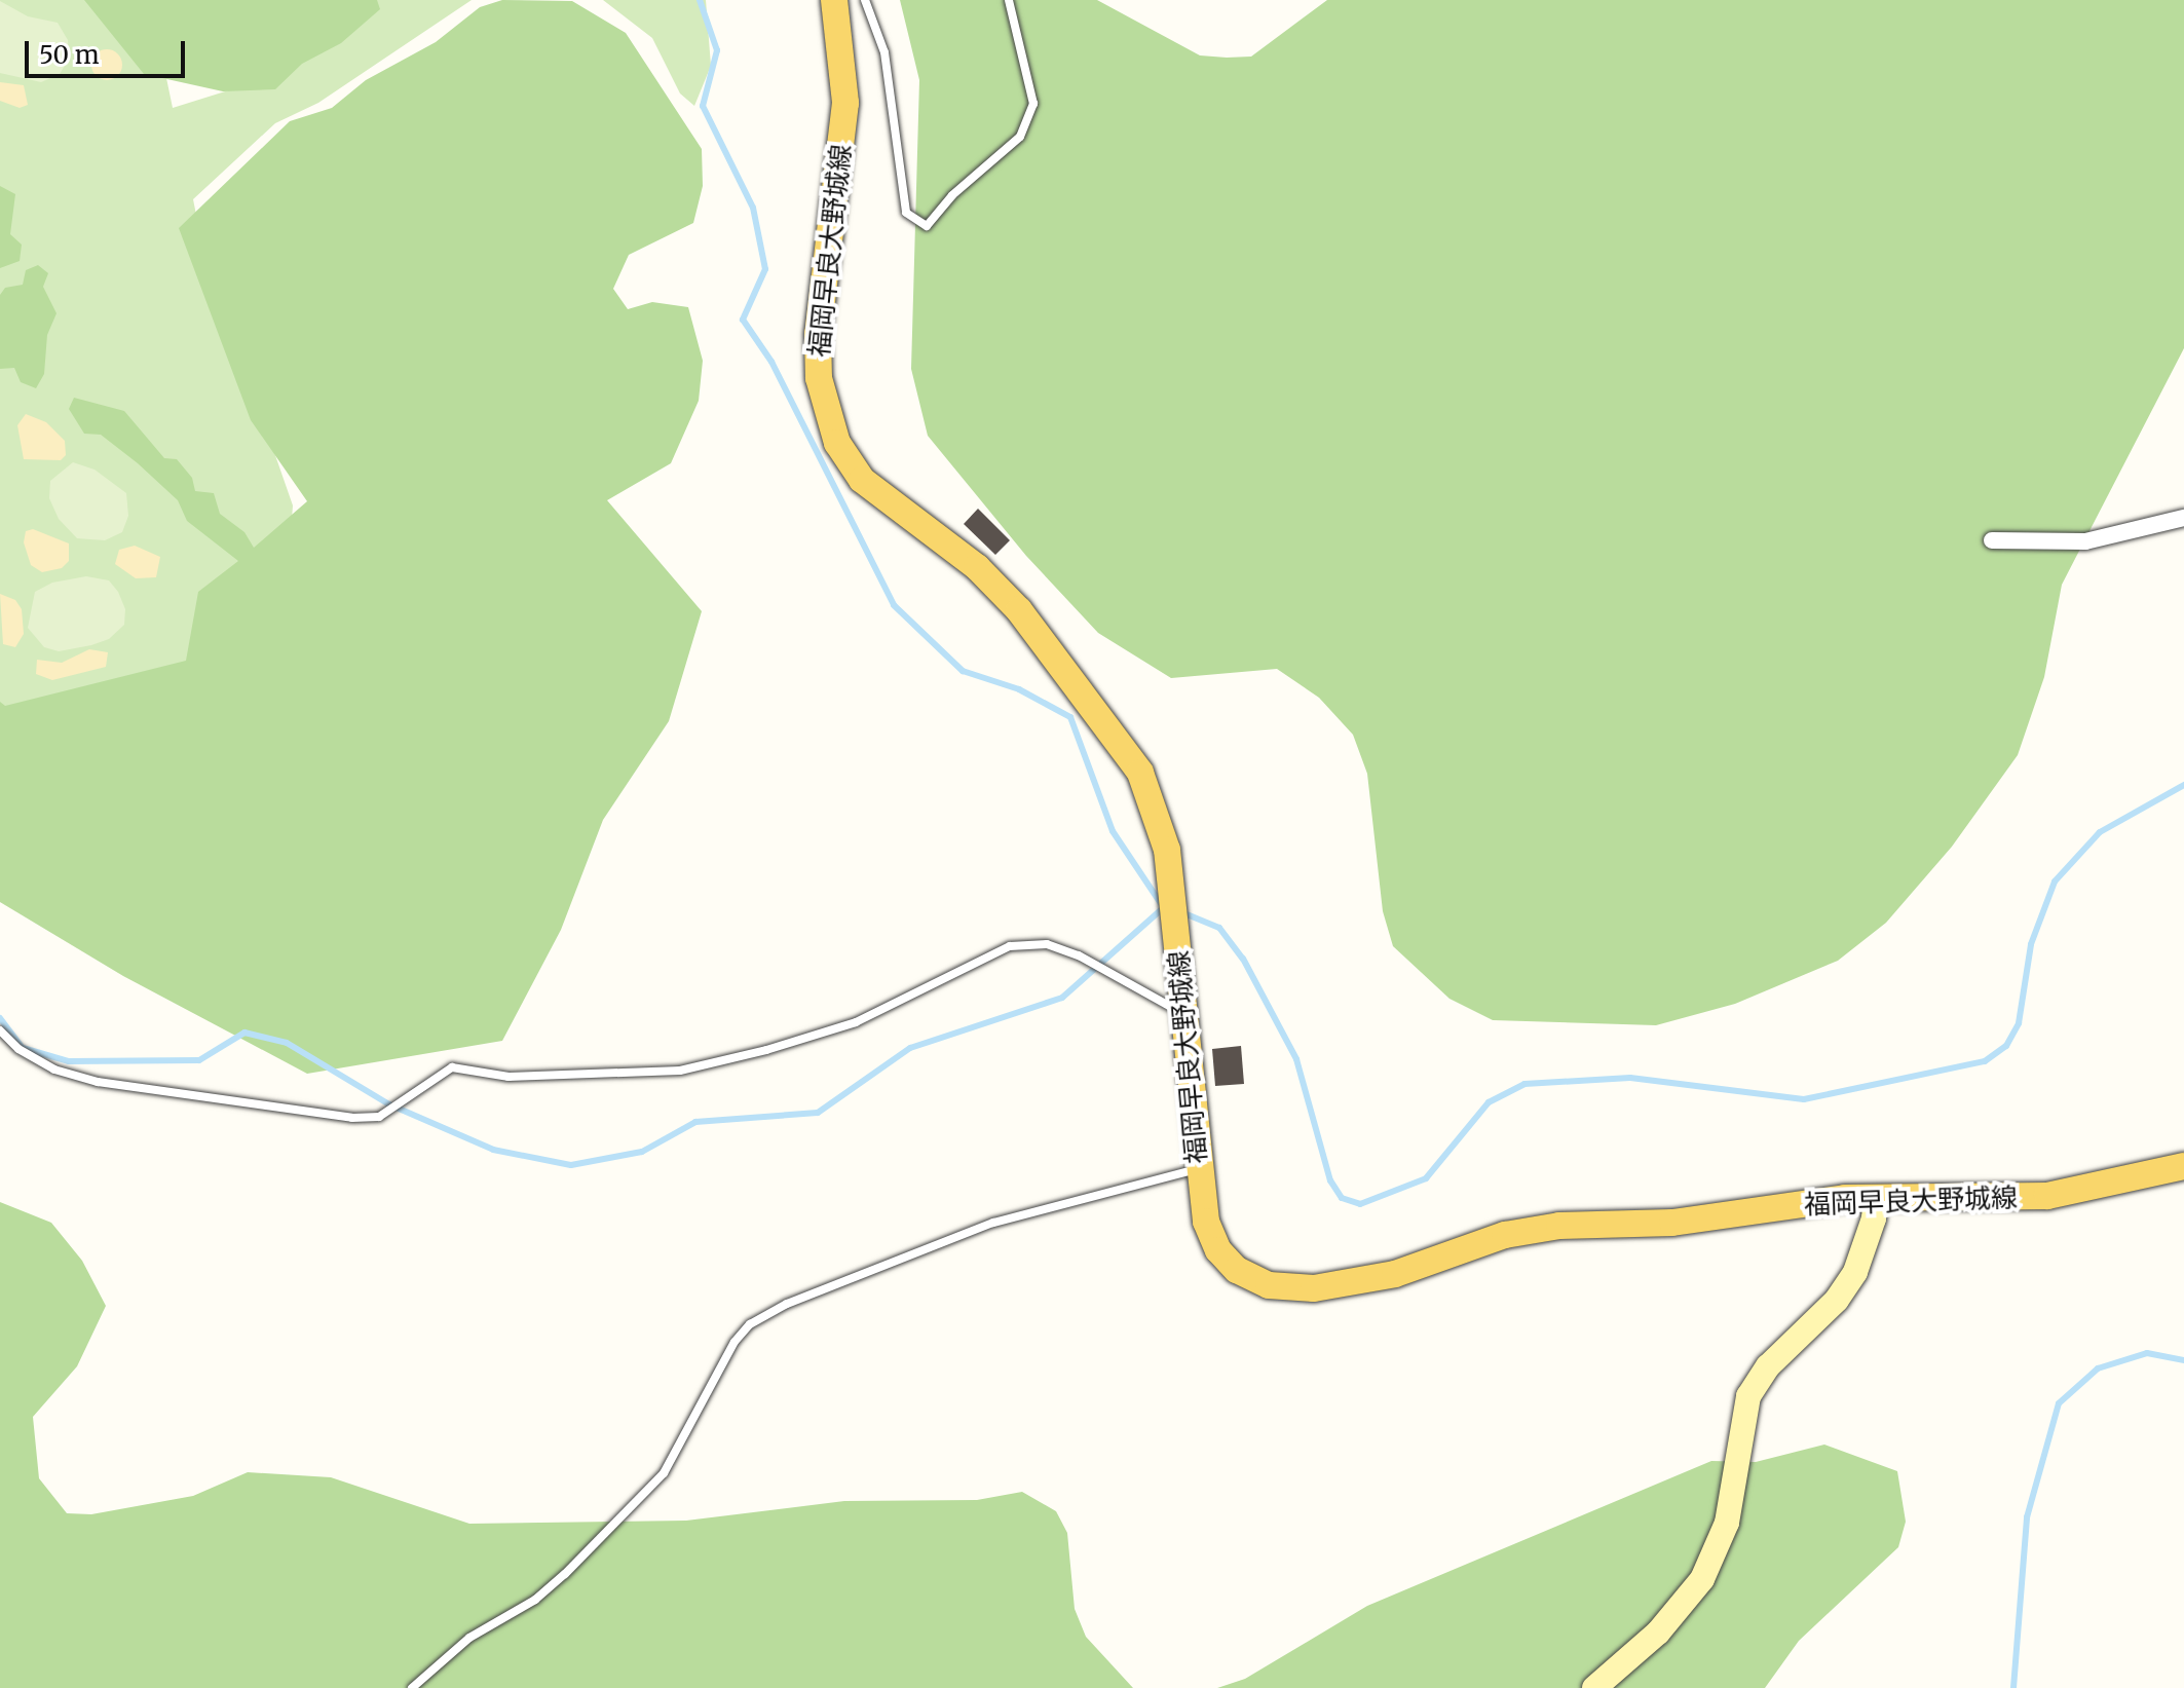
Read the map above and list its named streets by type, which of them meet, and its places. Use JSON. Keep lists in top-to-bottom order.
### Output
{
  "streets": {
    "main road": ["福岡早良大野城線"]
  },
  "scale_bar": "50 m"
}
